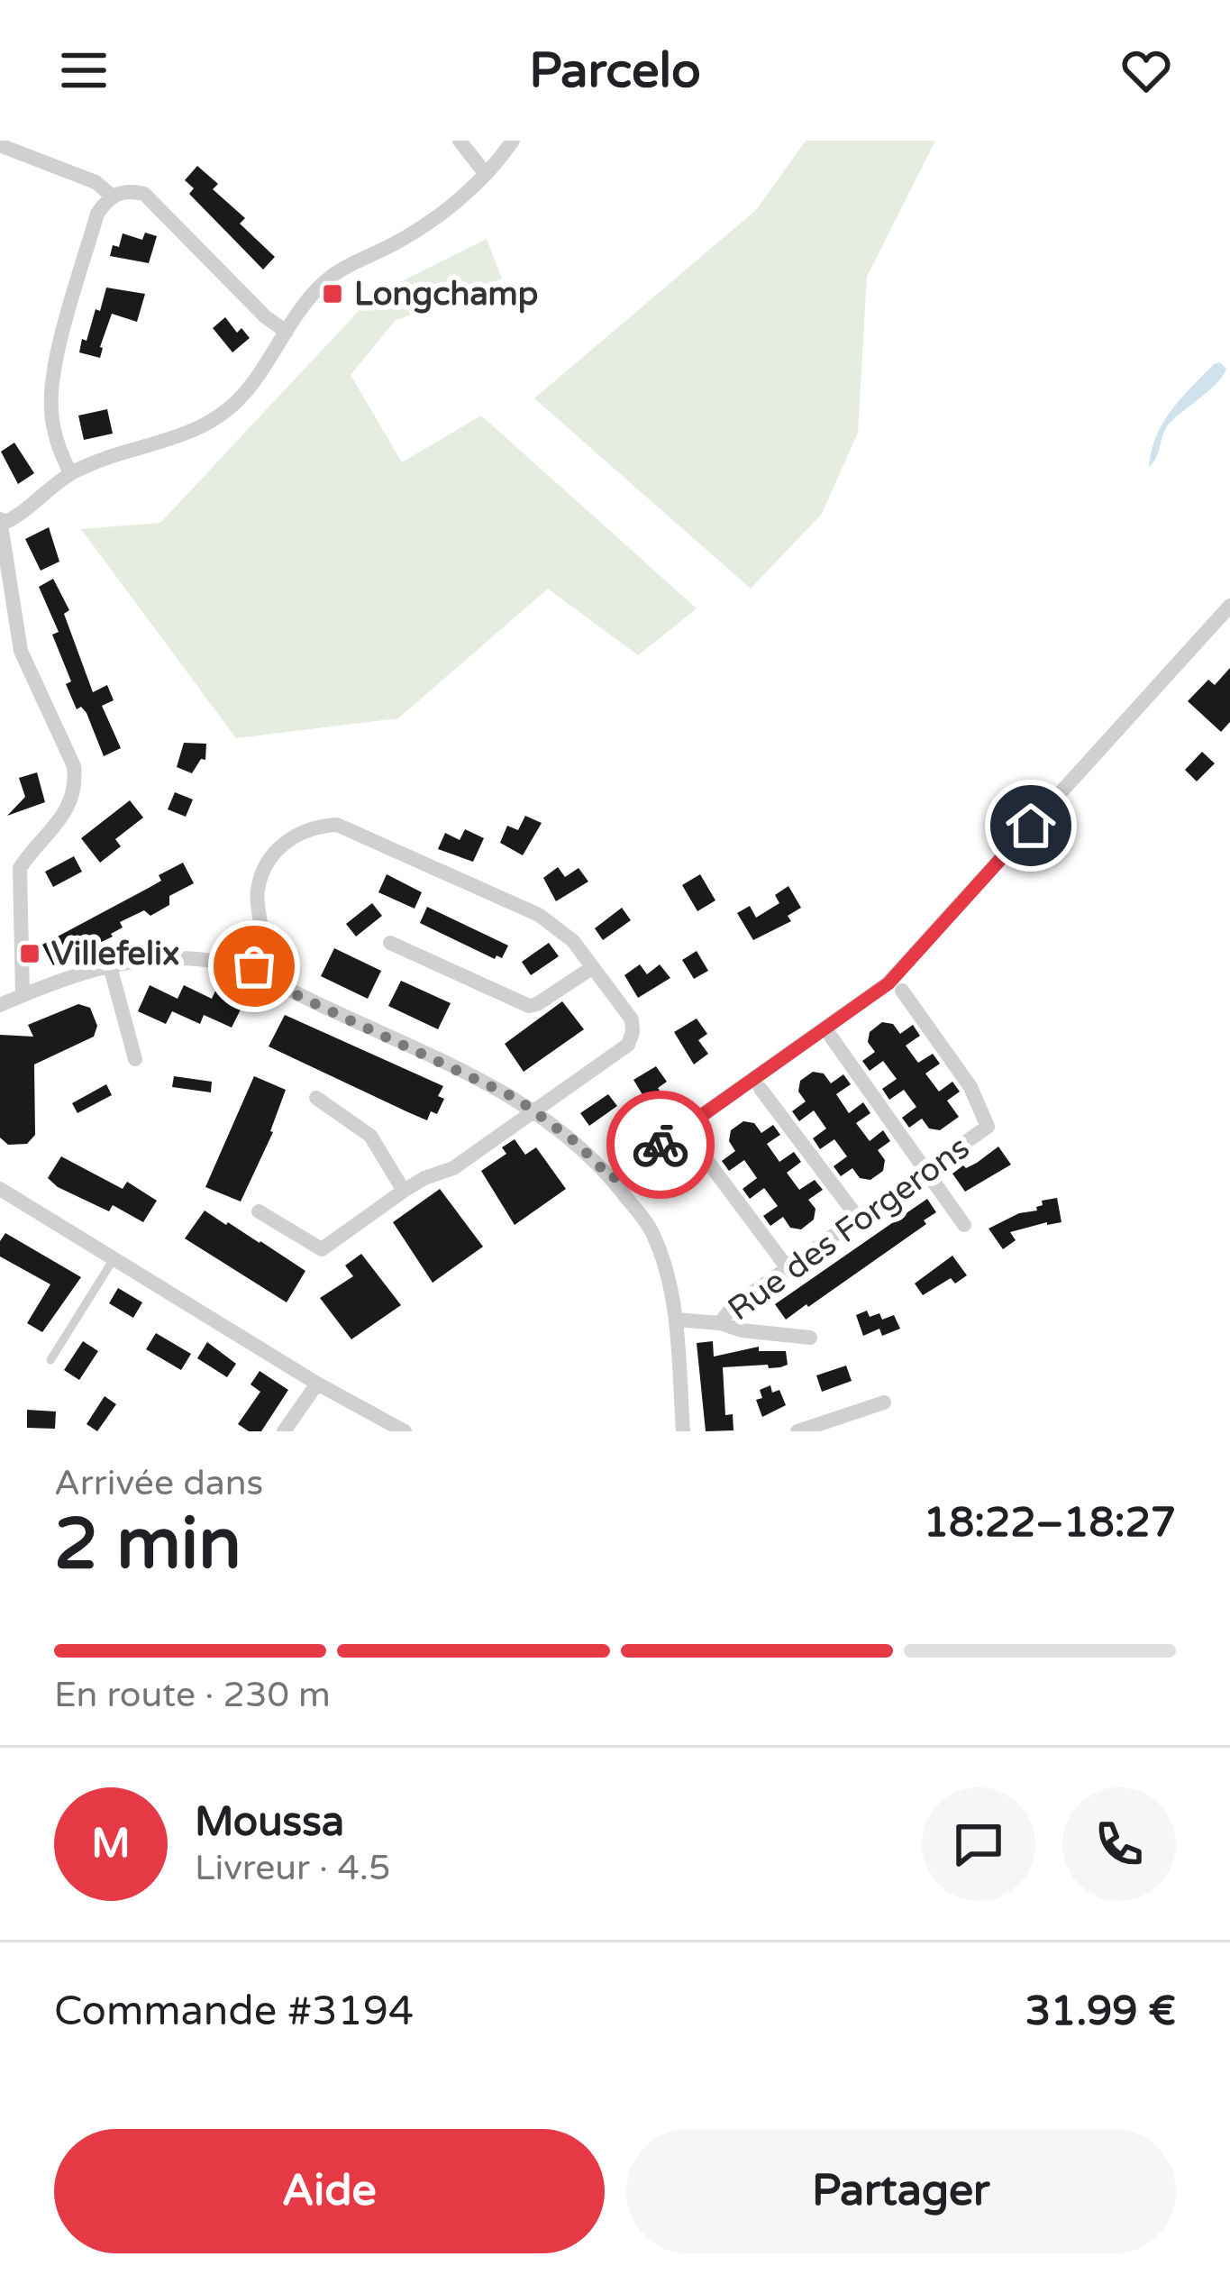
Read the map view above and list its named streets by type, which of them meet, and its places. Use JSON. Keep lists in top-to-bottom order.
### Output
{
  "streets": {
    "street": ["Rue des Forgerons"]
  },
  "places": {
    "transit": ["Longchamp", "Villefelix"]
  },
  "page": {
    "header": "Parcelo",
    "heading": ["2 min", "Arrivée dans", "18:22–18:27"],
    "panel": [
      "Moussa",
      "Livreur · 4.5",
      "Commande #3194",
      "31.99 €"
    ],
    "bar": "En route · 230 m",
    "round": "M",
    "buttons": ["Aide", "Partager"]
  }
}
